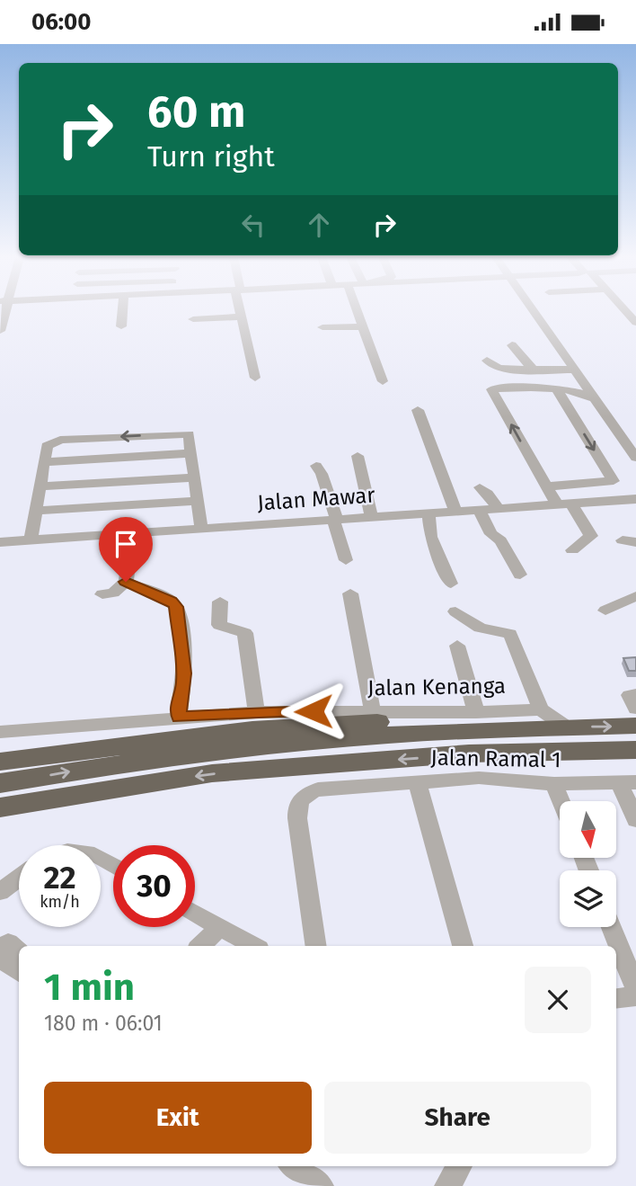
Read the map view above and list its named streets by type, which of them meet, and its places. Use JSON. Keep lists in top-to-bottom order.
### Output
{
  "streets": {
    "street": ["Jalan Mawar", "Jalan Kenanga", "Jalan Ramal 1"]
  },
  "north": "bottom",
  "page": {
    "status": "06:00",
    "turn": ["60 m", "Turn right"],
    "speed": "22 km/h",
    "limit": "30",
    "heading": ["1 min", "180 m · 06:01"],
    "buttons": ["Exit", "Share"]
  }
}
